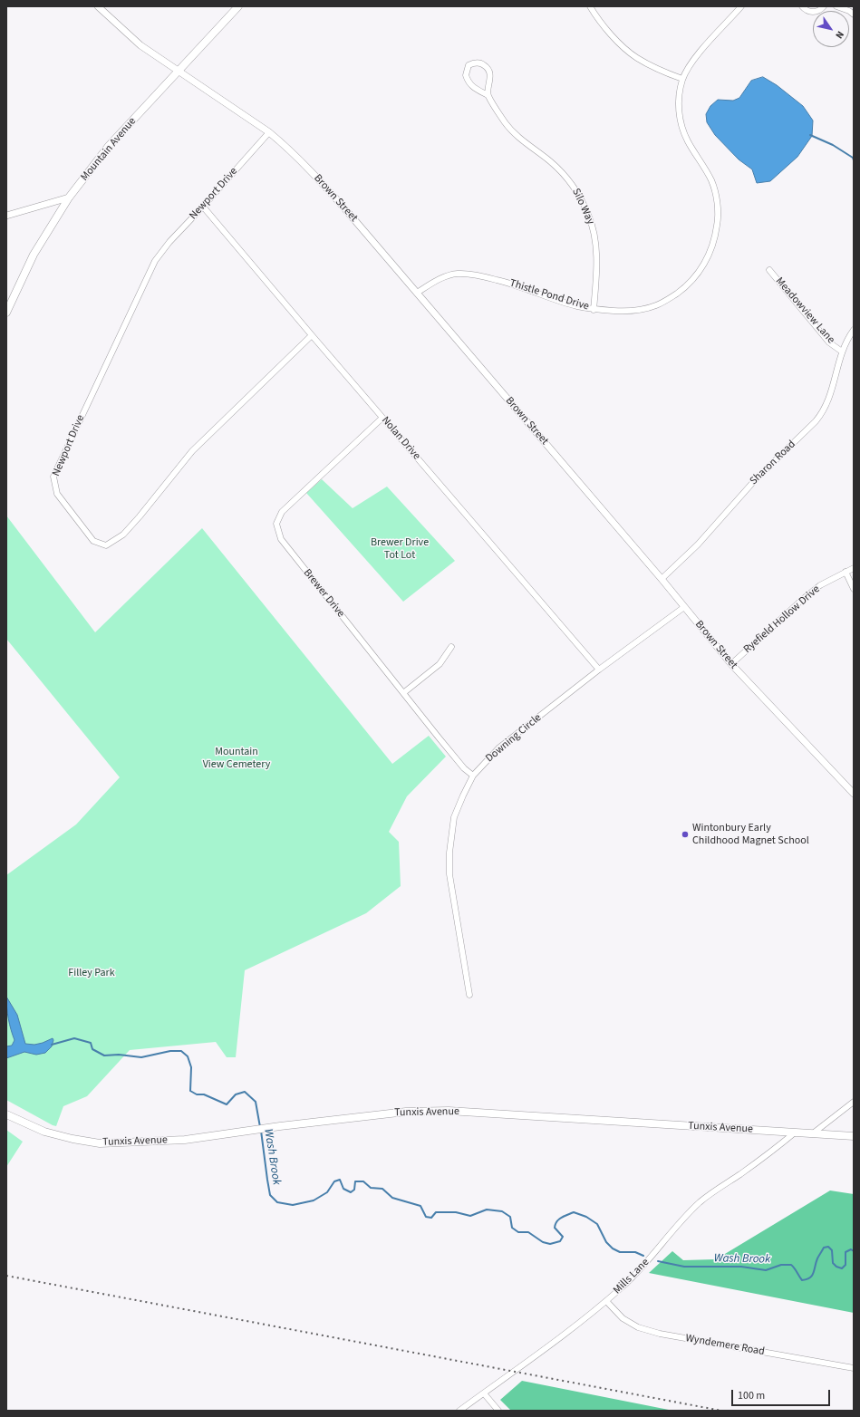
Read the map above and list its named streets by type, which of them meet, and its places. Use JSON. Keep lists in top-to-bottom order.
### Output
{
  "streets": {
    "main road": ["Mountain Avenue", "Tunxis Avenue"],
    "street": [
      "Newport Drive",
      "Brown Street",
      "Silo Way",
      "Thistle Pond Drive",
      "Meadowview Lane",
      "Nolan Drive",
      "Sharon Road",
      "Brewer Drive",
      "Ryefield Hollow Drive",
      "Downing Circle",
      "Mills Lane",
      "Wyndemere Road"
    ]
  },
  "crossings": [
    ["Mountain Avenue", "Brown Street"],
    ["Newport Drive", "Brown Street"],
    ["Newport Drive", "Nolan Drive"],
    ["Brown Street", "Thistle Pond Drive"],
    ["Brown Street", "Sharon Road"],
    ["Brown Street", "Ryefield Hollow Drive"],
    ["Brown Street", "Downing Circle"],
    ["Silo Way", "Thistle Pond Drive"],
    ["Meadowview Lane", "Sharon Road"],
    ["Nolan Drive", "Brewer Drive"],
    ["Nolan Drive", "Downing Circle"],
    ["Brewer Drive", "Downing Circle"],
    ["Tunxis Avenue", "Mills Lane"],
    ["Mills Lane", "Wyndemere Road"]
  ],
  "water": ["Wash Brook"],
  "parks": ["Brewer Drive Tot Lot", "Mountain View Cemetery", "Filley Park"],
  "places": ["Wintonbury Early Childhood Magnet School"],
  "scale_bar": "100 m",
  "north": "bottom right"
}
